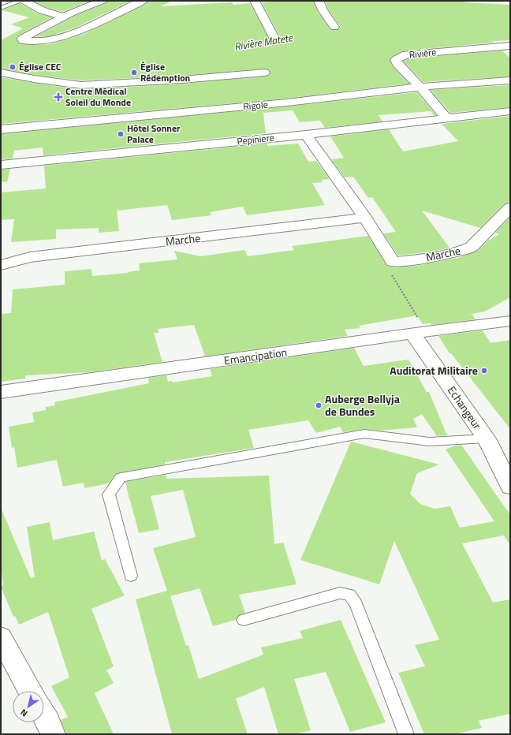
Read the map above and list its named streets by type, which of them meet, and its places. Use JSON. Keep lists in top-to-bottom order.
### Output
{
  "streets": {
    "street": [
      "Rivière",
      "Rigole",
      "Pepiniere",
      "Marche",
      "Emancipation",
      "Echangeur"
    ]
  },
  "crossings": [
    ["Rivière", "Rigole"],
    ["Rivière", "Pepiniere"],
    ["Emancipation", "Echangeur"]
  ],
  "water": ["Rivière Matete"],
  "places": {
    "other": [
      "Église CEC",
      "Église Rédemption",
      "Hôtel Sonner Palace",
      "Auditorat Militaire",
      "Auberge Bellyja de Bundes"
    ],
    "health": ["Centre Médical Soleil du Monde"]
  },
  "north": "bottom left"
}
